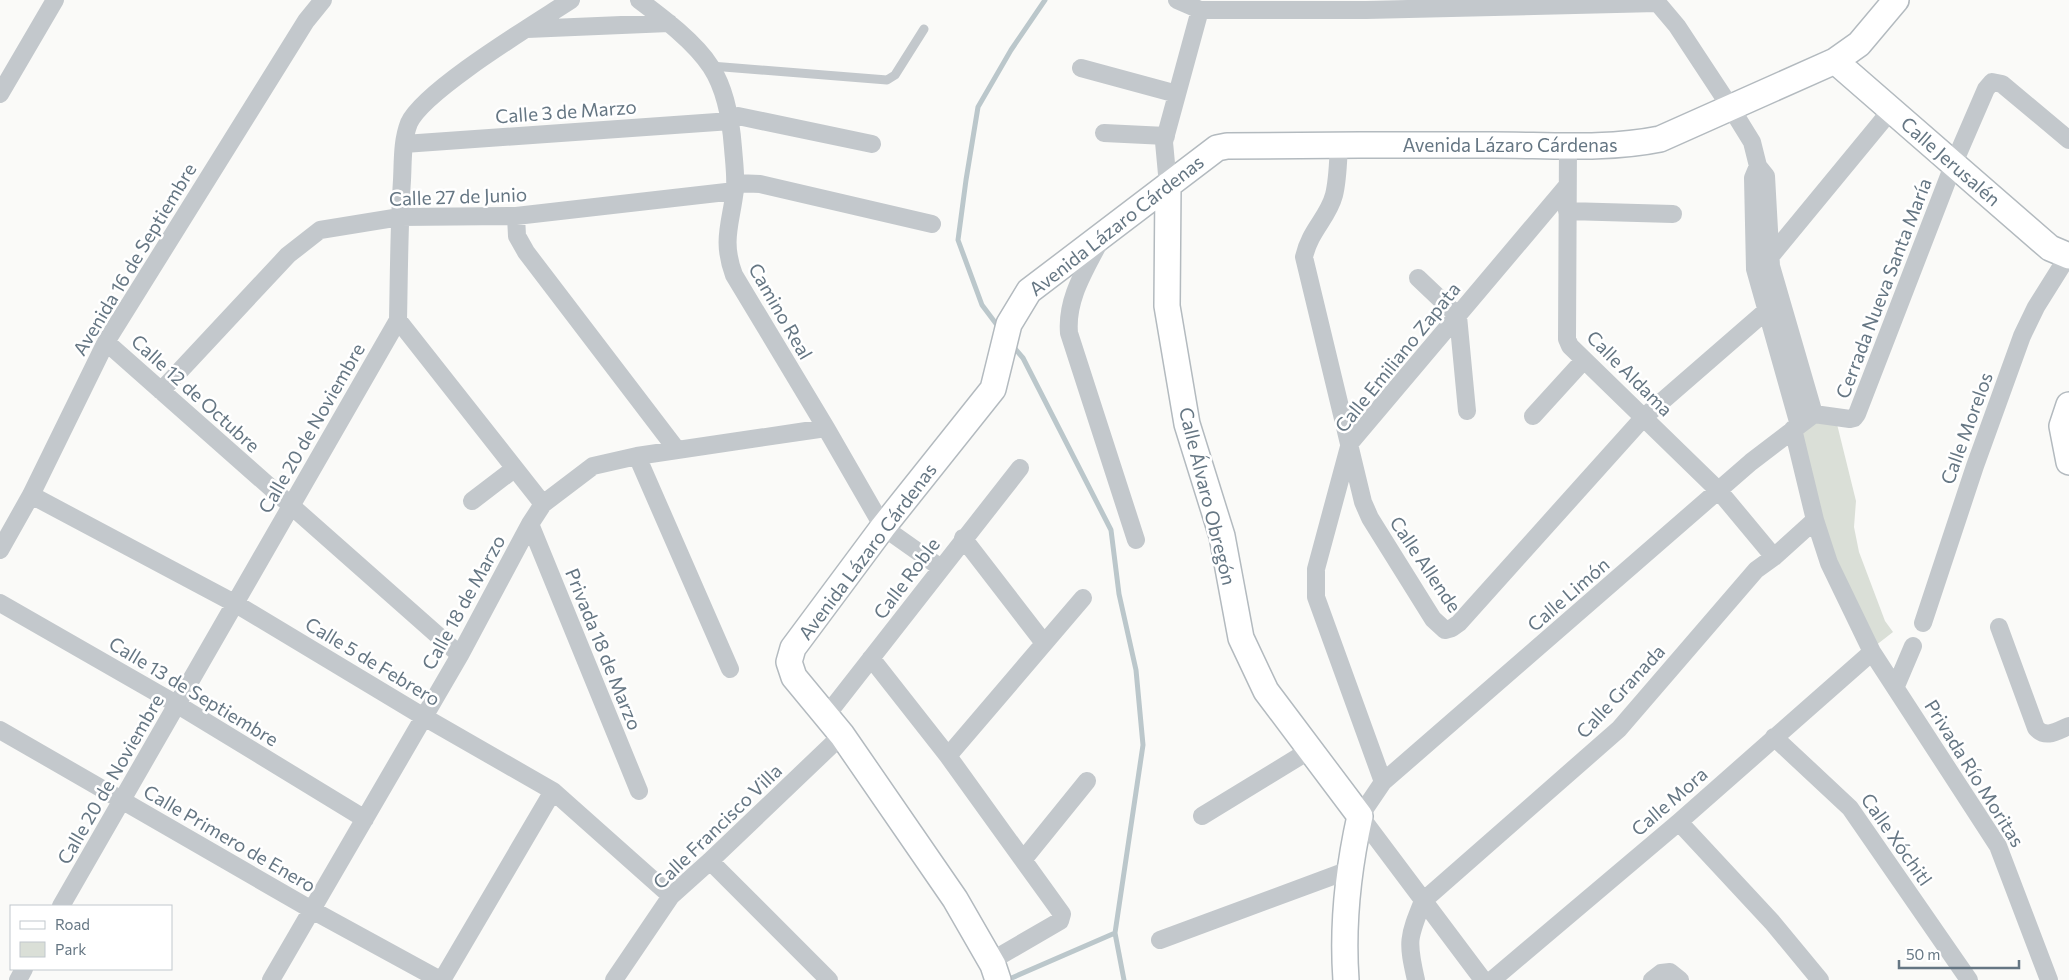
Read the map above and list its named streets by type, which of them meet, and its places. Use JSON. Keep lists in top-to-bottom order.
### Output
{
  "streets": {
    "street": [
      "Calle 3 de Marzo",
      "Avenida Lázaro Cárdenas",
      "Calle Jerusalén",
      "Calle 27 de Junio",
      "Avenida 16 de Septiembre",
      "Cerrada Nueva Santa María",
      "Camino Real",
      "Calle Emiliano Zapata",
      "Calle Aldama",
      "Calle 12 de Octubre",
      "Calle 20 de Noviembre",
      "Calle Morelos",
      "Calle Álvaro Obregón",
      "Calle Allende",
      "Calle Roble",
      "Calle Limón",
      "Calle 18 de Marzo",
      "Privada 18 de Marzo",
      "Calle 5 de Febrero",
      "Calle 13 de Septiembre",
      "Calle Granada",
      "Privada Río Moritas",
      "Calle Mora",
      "Calle Francisco Villa",
      "Calle Primero de Enero",
      "Calle Xóchitl"
    ]
  },
  "crossings": [
    ["Calle 3 de Marzo", "Camino Real"],
    ["Calle 3 de Marzo", "Calle 20 de Noviembre"],
    ["Avenida Lázaro Cárdenas", "Calle Jerusalén"],
    ["Avenida Lázaro Cárdenas", "Camino Real"],
    ["Avenida Lázaro Cárdenas", "Calle Aldama"],
    ["Avenida Lázaro Cárdenas", "Calle Álvaro Obregón"],
    ["Avenida Lázaro Cárdenas", "Calle Allende"],
    ["Avenida Lázaro Cárdenas", "Calle Roble"],
    ["Avenida Lázaro Cárdenas", "Calle Francisco Villa"],
    ["Calle Jerusalén", "Cerrada Nueva Santa María"],
    ["Calle Jerusalén", "Calle Morelos"],
    ["Calle 27 de Junio", "Camino Real"],
    ["Calle 27 de Junio", "Calle 12 de Octubre"],
    ["Calle 27 de Junio", "Calle 20 de Noviembre"],
    ["Avenida 16 de Septiembre", "Calle 12 de Octubre"],
    ["Avenida 16 de Septiembre", "Calle 5 de Febrero"],
    ["Cerrada Nueva Santa María", "Calle Limón"],
    ["Camino Real", "Calle Roble"],
    ["Camino Real", "Calle 18 de Marzo"],
    ["Calle Emiliano Zapata", "Calle Aldama"],
    ["Calle Emiliano Zapata", "Calle Allende"],
    ["Calle Emiliano Zapata", "Calle Limón"],
    ["Calle Aldama", "Calle Allende"],
    ["Calle Aldama", "Calle Limón"],
    ["Calle Aldama", "Calle Granada"],
    ["Calle 12 de Octubre", "Calle 20 de Noviembre"],
    ["Calle 12 de Octubre", "Calle 18 de Marzo"],
    ["Calle 20 de Noviembre", "Calle 5 de Febrero"],
    ["Calle 20 de Noviembre", "Calle 13 de Septiembre"],
    ["Calle 20 de Noviembre", "Calle Primero de Enero"],
    ["Calle Álvaro Obregón", "Calle Limón"],
    ["Calle Allende", "Privada Río Moritas"],
    ["Calle Limón", "Privada Río Moritas"],
    ["Calle 18 de Marzo", "Privada 18 de Marzo"],
    ["Calle 18 de Marzo", "Calle 5 de Febrero"],
    ["Calle 18 de Marzo", "Calle 13 de Septiembre"],
    ["Calle 18 de Marzo", "Calle Primero de Enero"],
    ["Calle 5 de Febrero", "Calle Francisco Villa"],
    ["Calle Granada", "Privada Río Moritas"],
    ["Privada Río Moritas", "Calle Mora"],
    ["Calle Mora", "Calle Xóchitl"]
  ],
  "legend": ["Road", "Park"],
  "scale_bar": "50 m"
}
